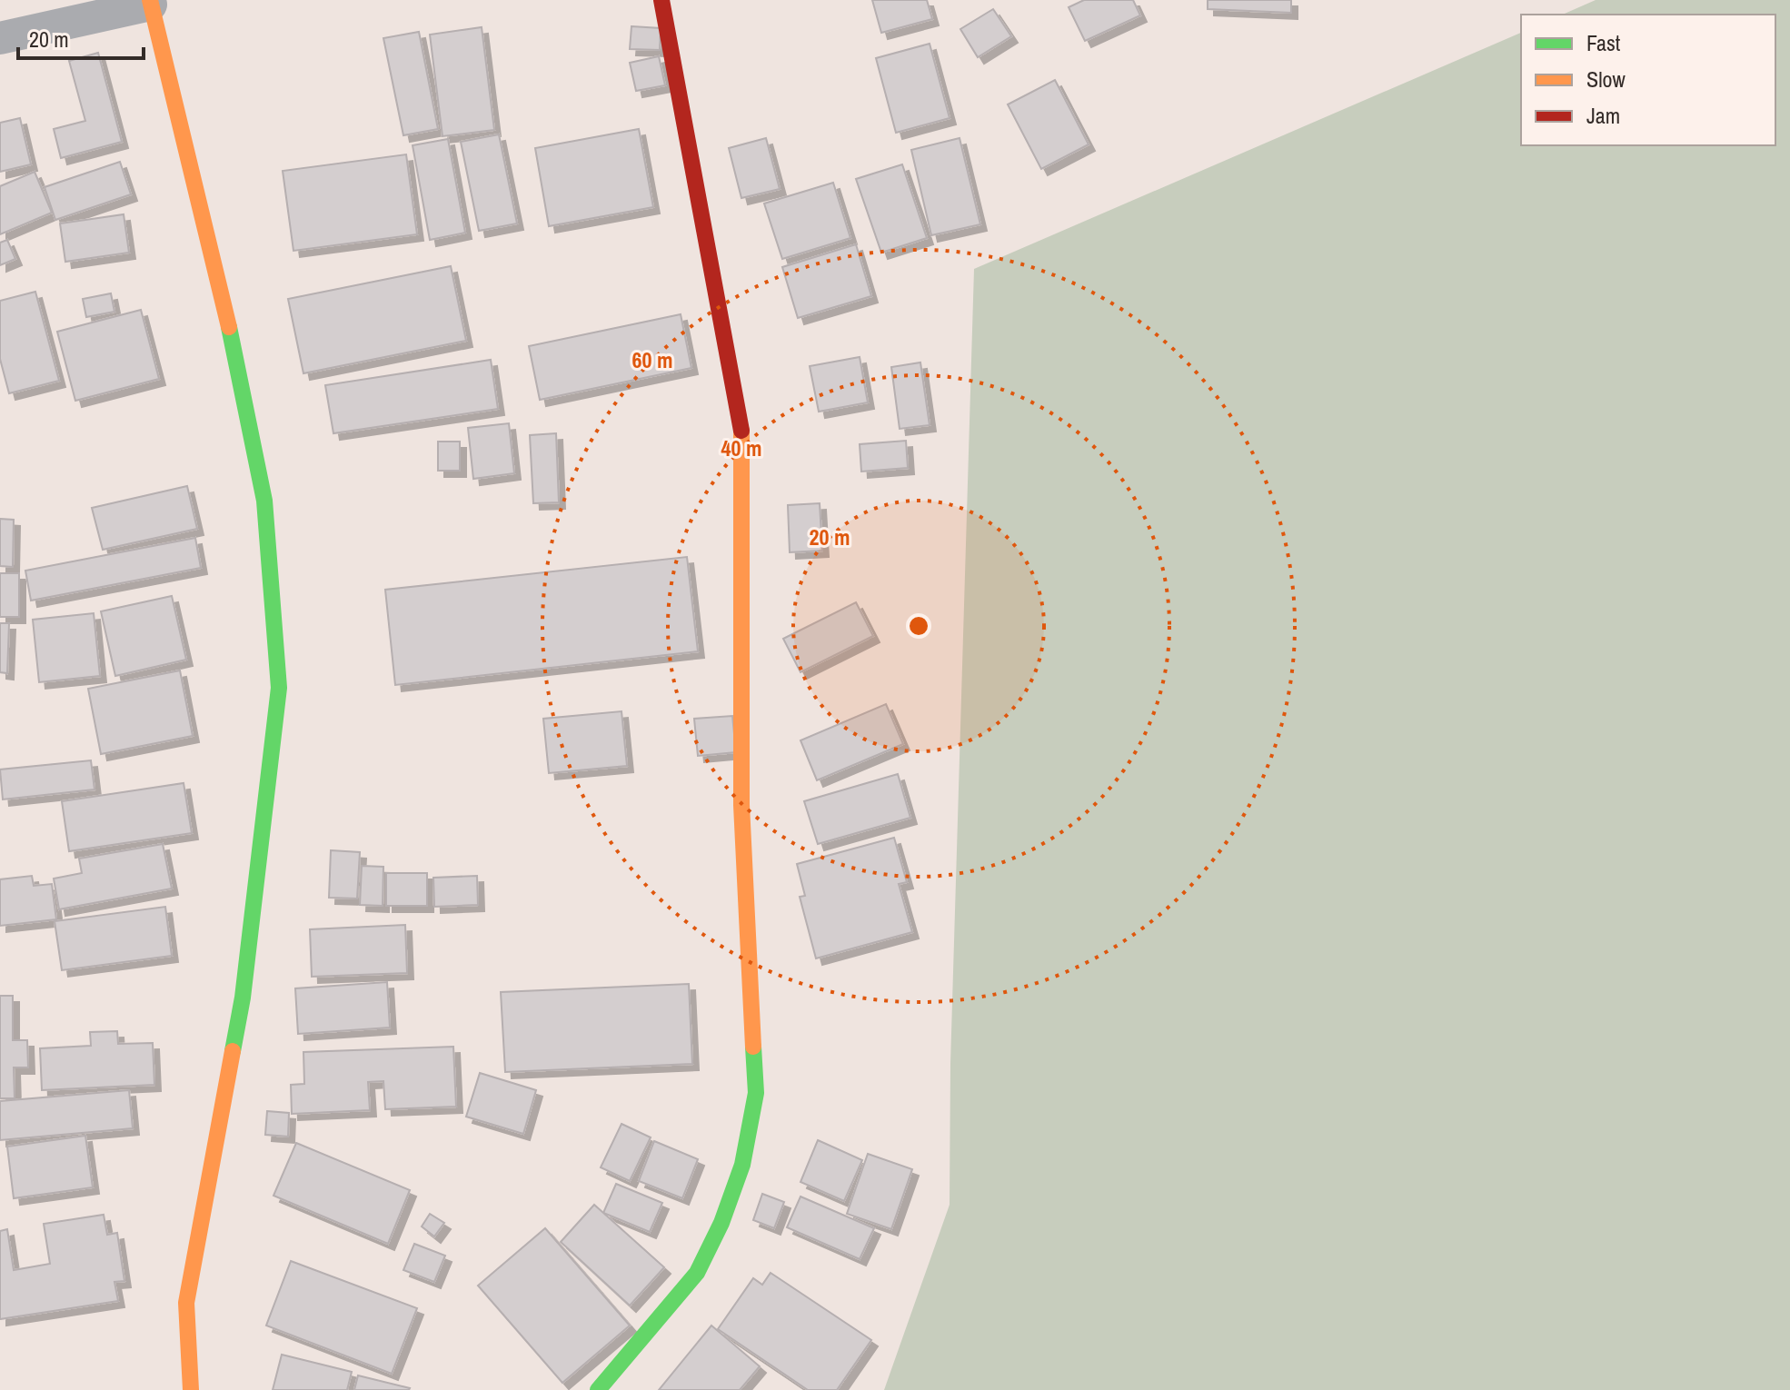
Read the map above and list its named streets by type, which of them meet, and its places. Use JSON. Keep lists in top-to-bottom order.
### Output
{
  "legend": ["Fast", "Slow", "Jam"],
  "scale_bar": "20 m",
  "rings": ["60 m", "40 m", "20 m"]
}
